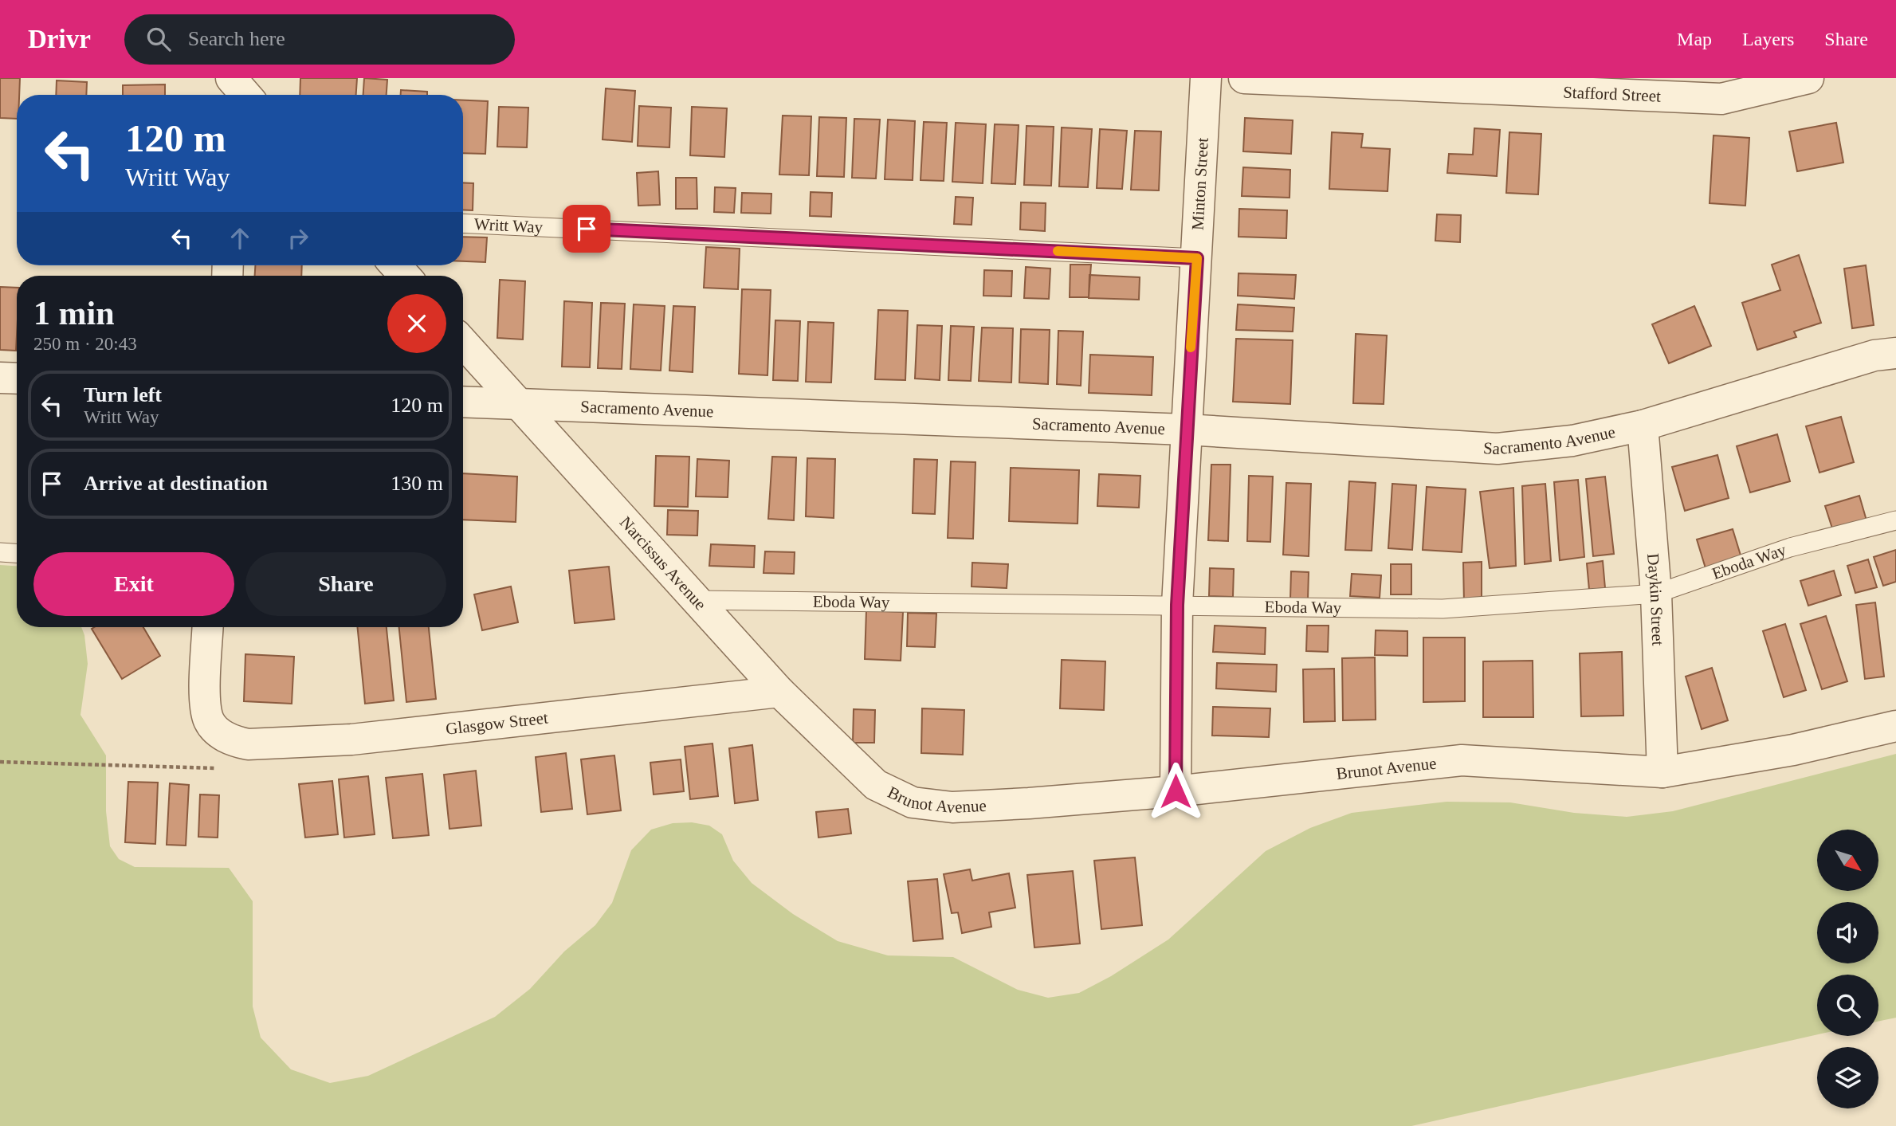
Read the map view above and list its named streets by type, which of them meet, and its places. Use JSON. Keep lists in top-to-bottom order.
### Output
{
  "streets": {
    "street": [
      "Stafford Street",
      "Minton Street",
      "Sacramento Avenue",
      "Narcissus Avenue",
      "Daykin Street",
      "Glasgow Street",
      "Brunot Avenue"
    ],
    "lane": ["Writt Way", "Eboda Way"]
  },
  "crossings": [
    ["Minton Street", "Writt Way"],
    ["Minton Street", "Sacramento Avenue"],
    ["Minton Street", "Eboda Way"],
    ["Minton Street", "Brunot Avenue"],
    ["Sacramento Avenue", "Narcissus Avenue"],
    ["Sacramento Avenue", "Daykin Street"],
    ["Narcissus Avenue", "Eboda Way"],
    ["Narcissus Avenue", "Glasgow Street"],
    ["Narcissus Avenue", "Brunot Avenue"],
    ["Eboda Way", "Daykin Street"],
    ["Daykin Street", "Brunot Avenue"]
  ],
  "north": "bottom right",
  "page": {
    "header": "Drivr",
    "search": "Search here",
    "nav": ["Map", "Layers", "Share"],
    "turn": ["120 m", "Writt Way"],
    "heading": ["1 min", "250 m · 20:43"],
    "list": [
      {
        "name": "Turn left",
        "note": "Writt Way",
        "value": "120 m"
      },
      {
        "name": "Arrive at destination",
        "value": "130 m"
      }
    ],
    "buttons": ["Exit", "Share"]
  }
}
